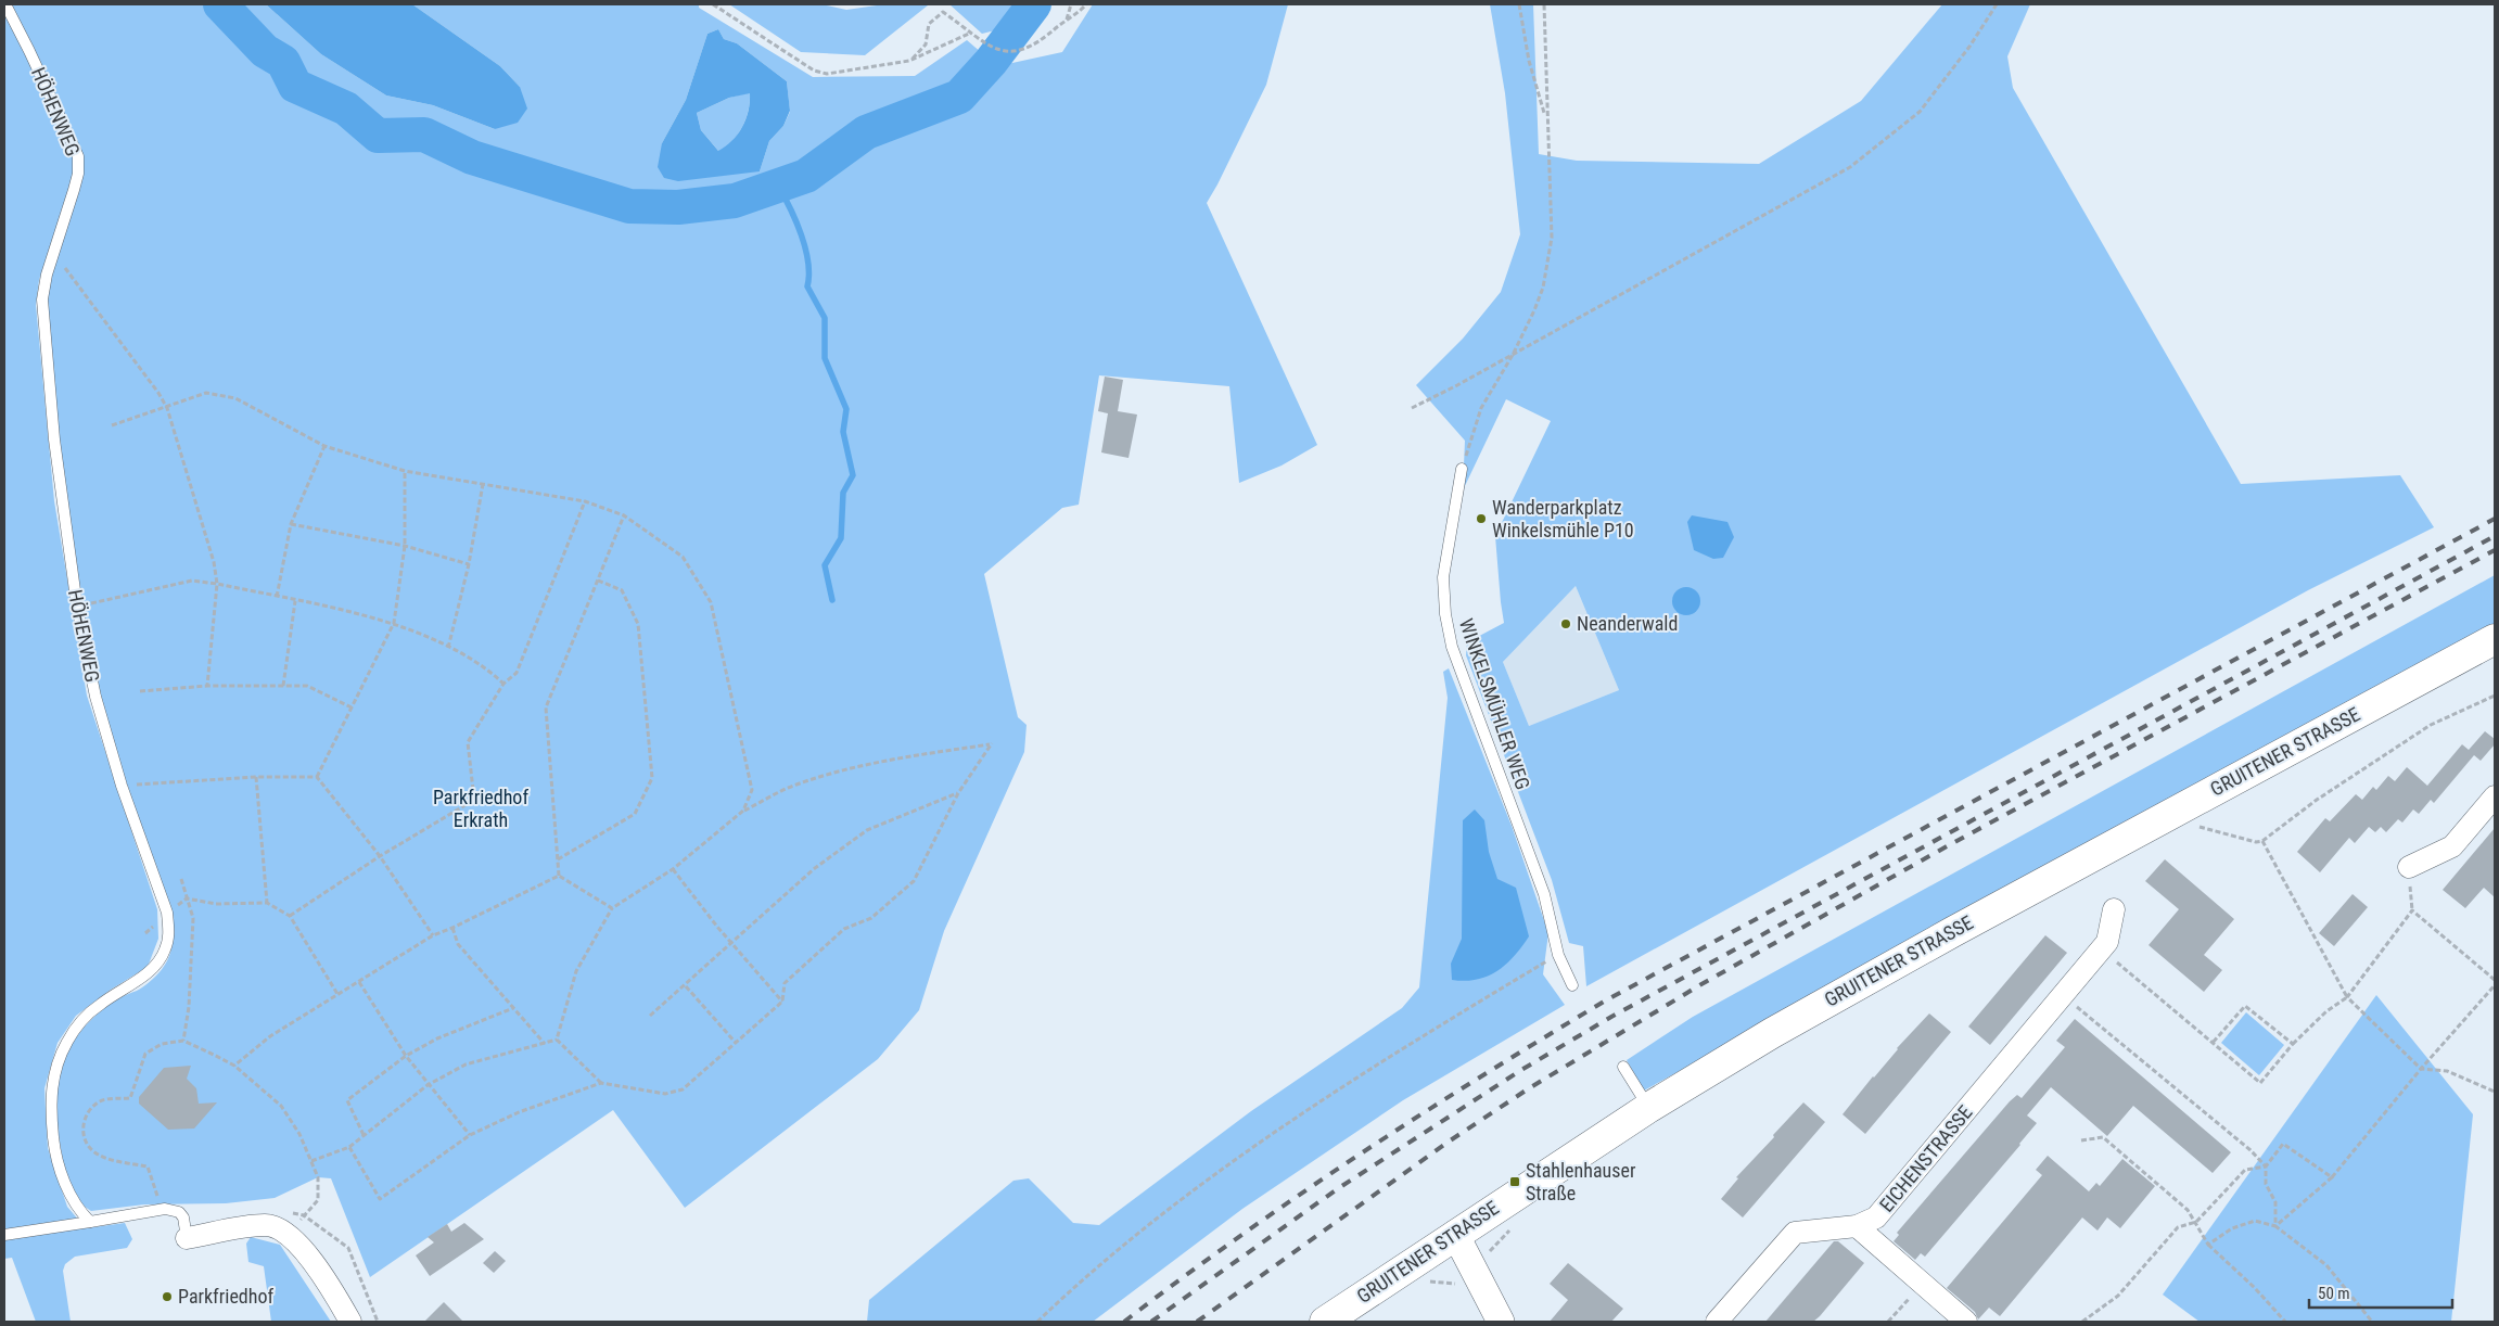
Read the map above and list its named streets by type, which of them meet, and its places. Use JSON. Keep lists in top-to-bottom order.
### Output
{
  "streets": {
    "main road": ["GRUITENER STRASSE"],
    "street": ["EICHENSTRASSE"],
    "lane": ["HÖHENWEG", "WINKELSMÜHLER WEG"]
  },
  "parks": ["Parkfriedhof Erkrath"],
  "places": {
    "other": ["Wanderparkplatz Winkelsmühle P10", "Neanderwald", "Parkfriedhof"],
    "transit": ["Stahlenhauser Straße"]
  },
  "scale_bar": "50 m"
}
